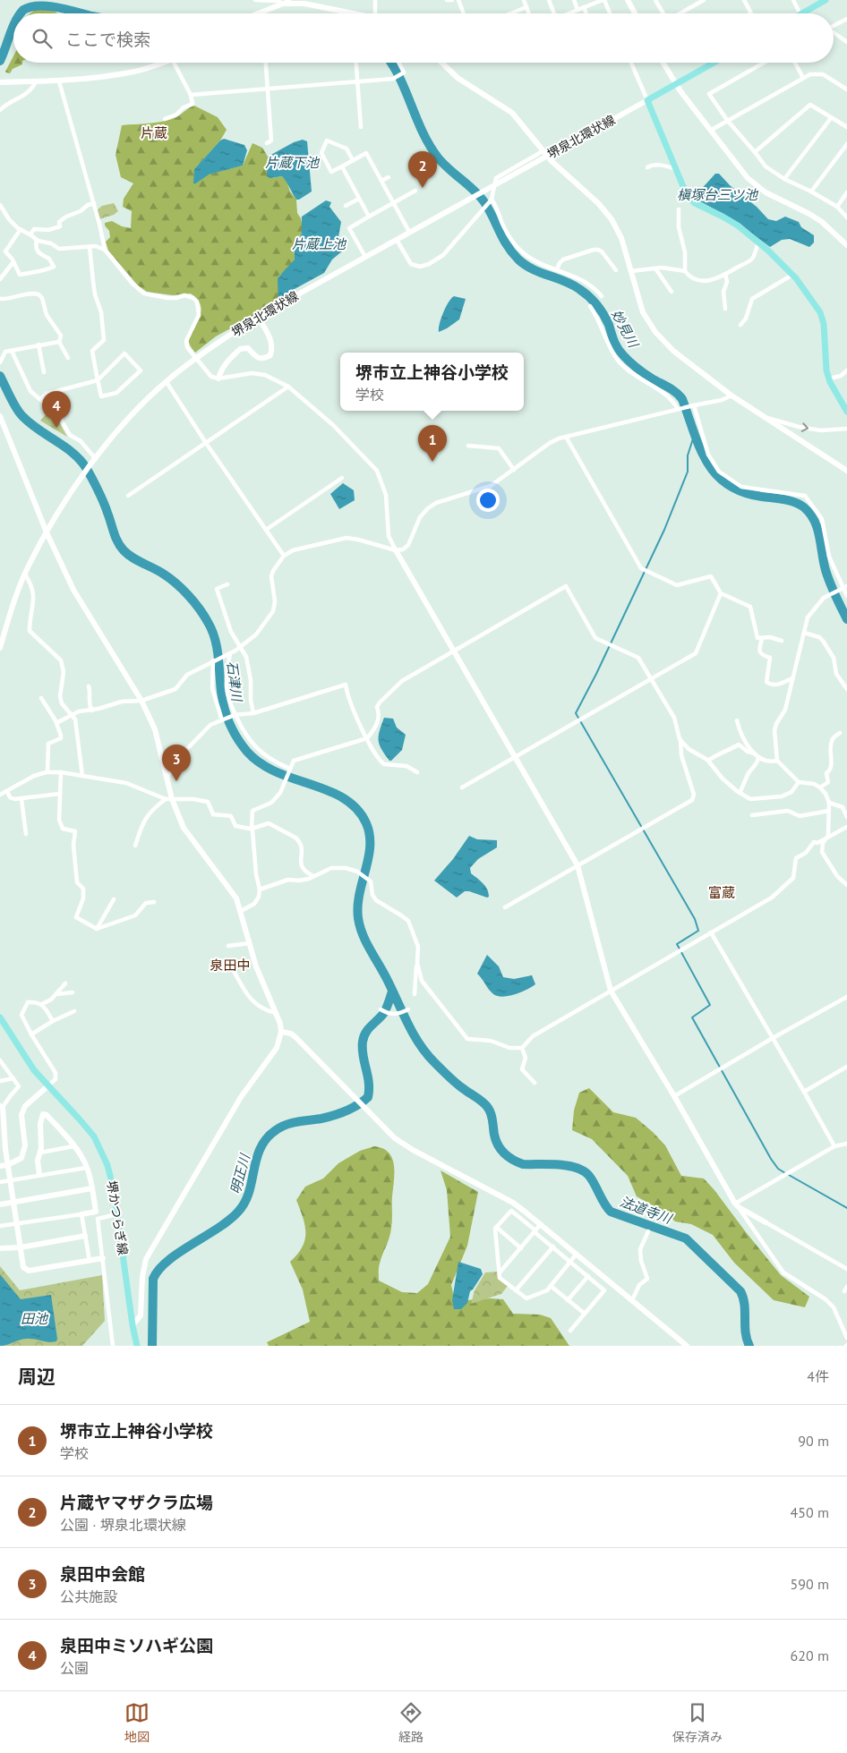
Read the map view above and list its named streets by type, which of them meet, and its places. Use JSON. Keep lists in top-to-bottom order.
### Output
{
  "streets": {
    "main road": ["堺かつらぎ線"],
    "street": ["堺泉北環状線"]
  },
  "districts": ["片蔵", "富蔵", "泉田中"],
  "water": [
    "片蔵下池",
    "槇塚台三ツ池",
    "片蔵上池",
    "妙見川",
    "石津川",
    "明正川",
    "法道寺川",
    "田池"
  ],
  "page": {
    "search": "ここで検索",
    "pins": [
      "2",
      "4",
      "1",
      "3"
    ],
    "popup": ["堺市立上神谷小学校", "学校"],
    "heading": ["周辺", "4件"],
    "list": [
      {
        "mark": "1",
        "name": "堺市立上神谷小学校",
        "note": "学校",
        "value": "90 m"
      },
      {
        "mark": "2",
        "name": "片蔵ヤマザクラ広場",
        "note": "公園 · 堺泉北環状線",
        "value": "450 m"
      },
      {
        "mark": "3",
        "name": "泉田中会館",
        "note": "公共施設",
        "value": "590 m"
      },
      {
        "mark": "4",
        "name": "泉田中ミソハギ公園",
        "note": "公園",
        "value": "620 m"
      }
    ],
    "nav": ["地図", "経路", "保存済み"]
  }
}
